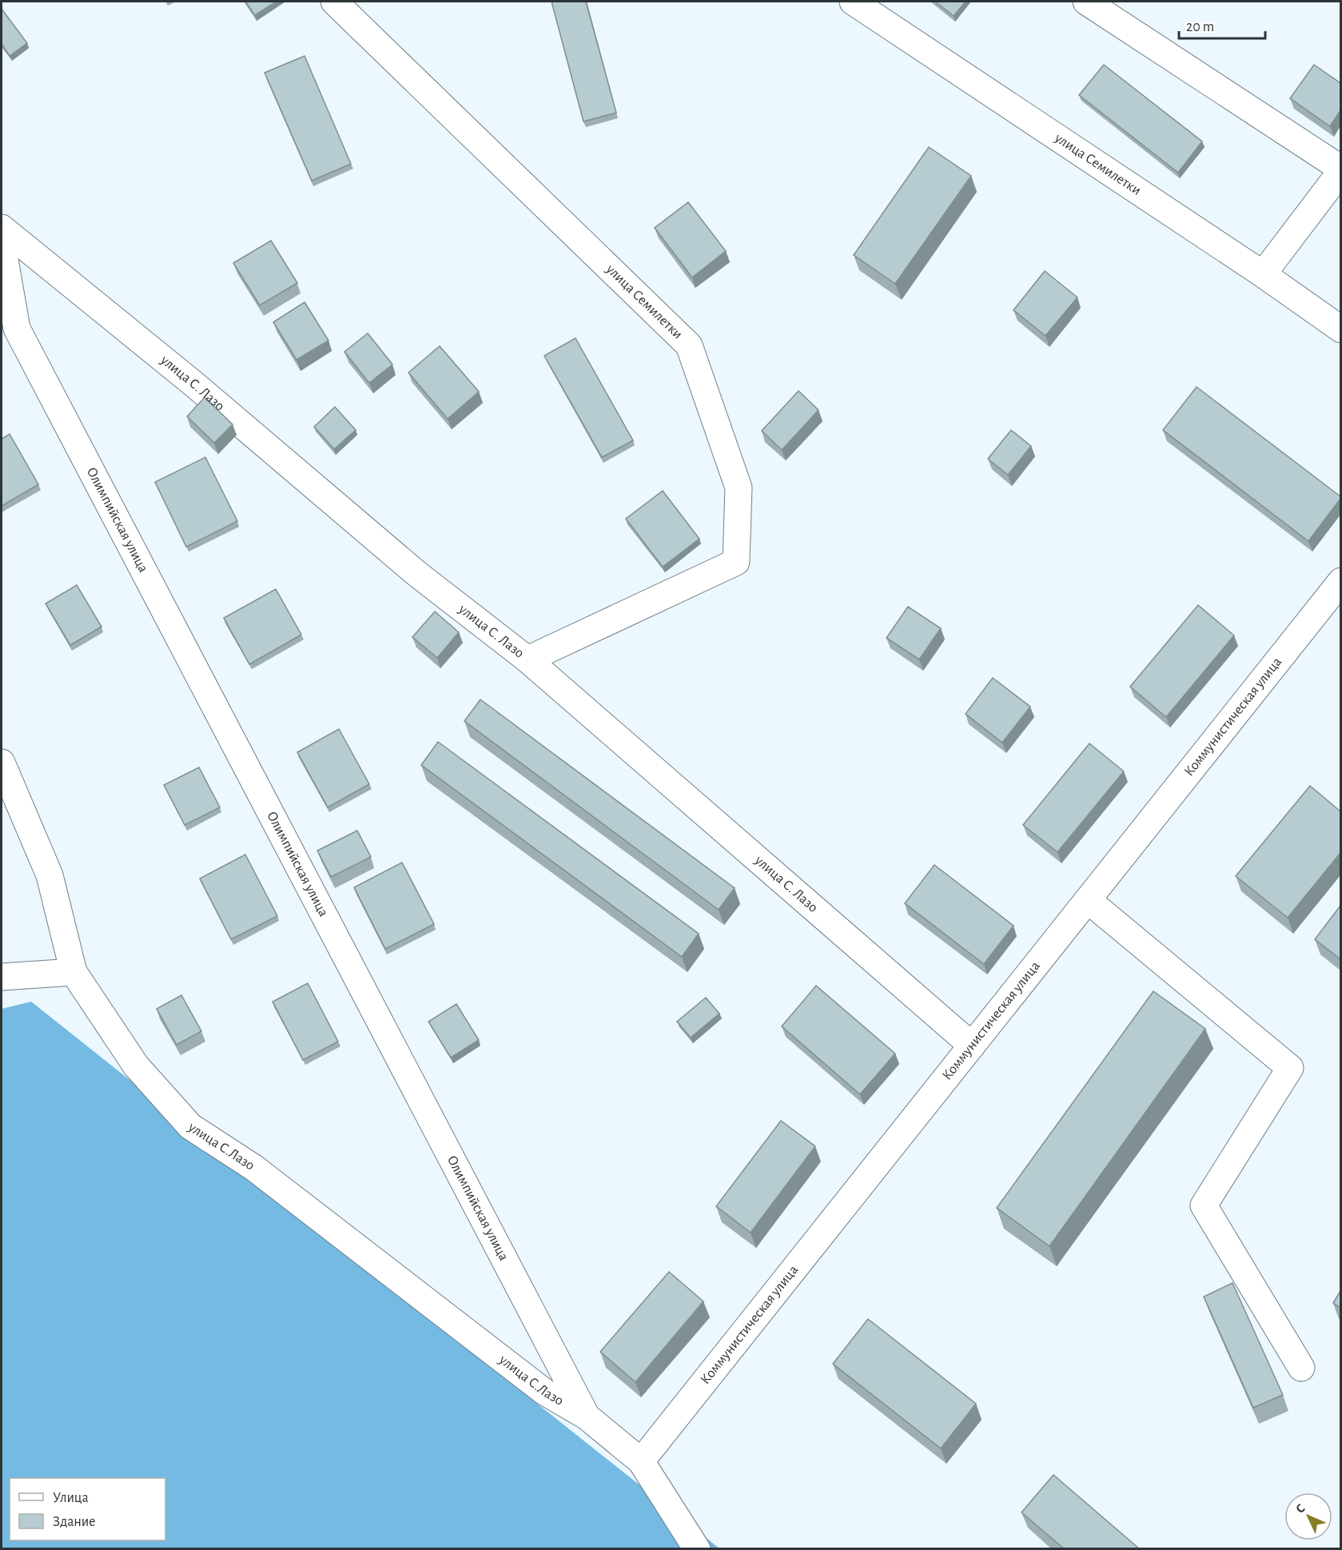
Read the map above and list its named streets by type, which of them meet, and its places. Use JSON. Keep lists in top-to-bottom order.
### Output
{
  "streets": {
    "street": [
      "улица Семилетки",
      "улица С. Лазо",
      "Олимпийская улица",
      "Коммунистическая улица",
      "улица С.Лазо"
    ]
  },
  "crossings": [
    ["улица Семилетки", "улица С. Лазо"],
    ["улица С. Лазо", "Коммунистическая улица"],
    ["Олимпийская улица", "Коммунистическая улица"],
    ["Олимпийская улица", "улица С.Лазо"]
  ],
  "legend": ["Улица", "Здание"],
  "scale_bar": "20 m",
  "north": "top left"
}
